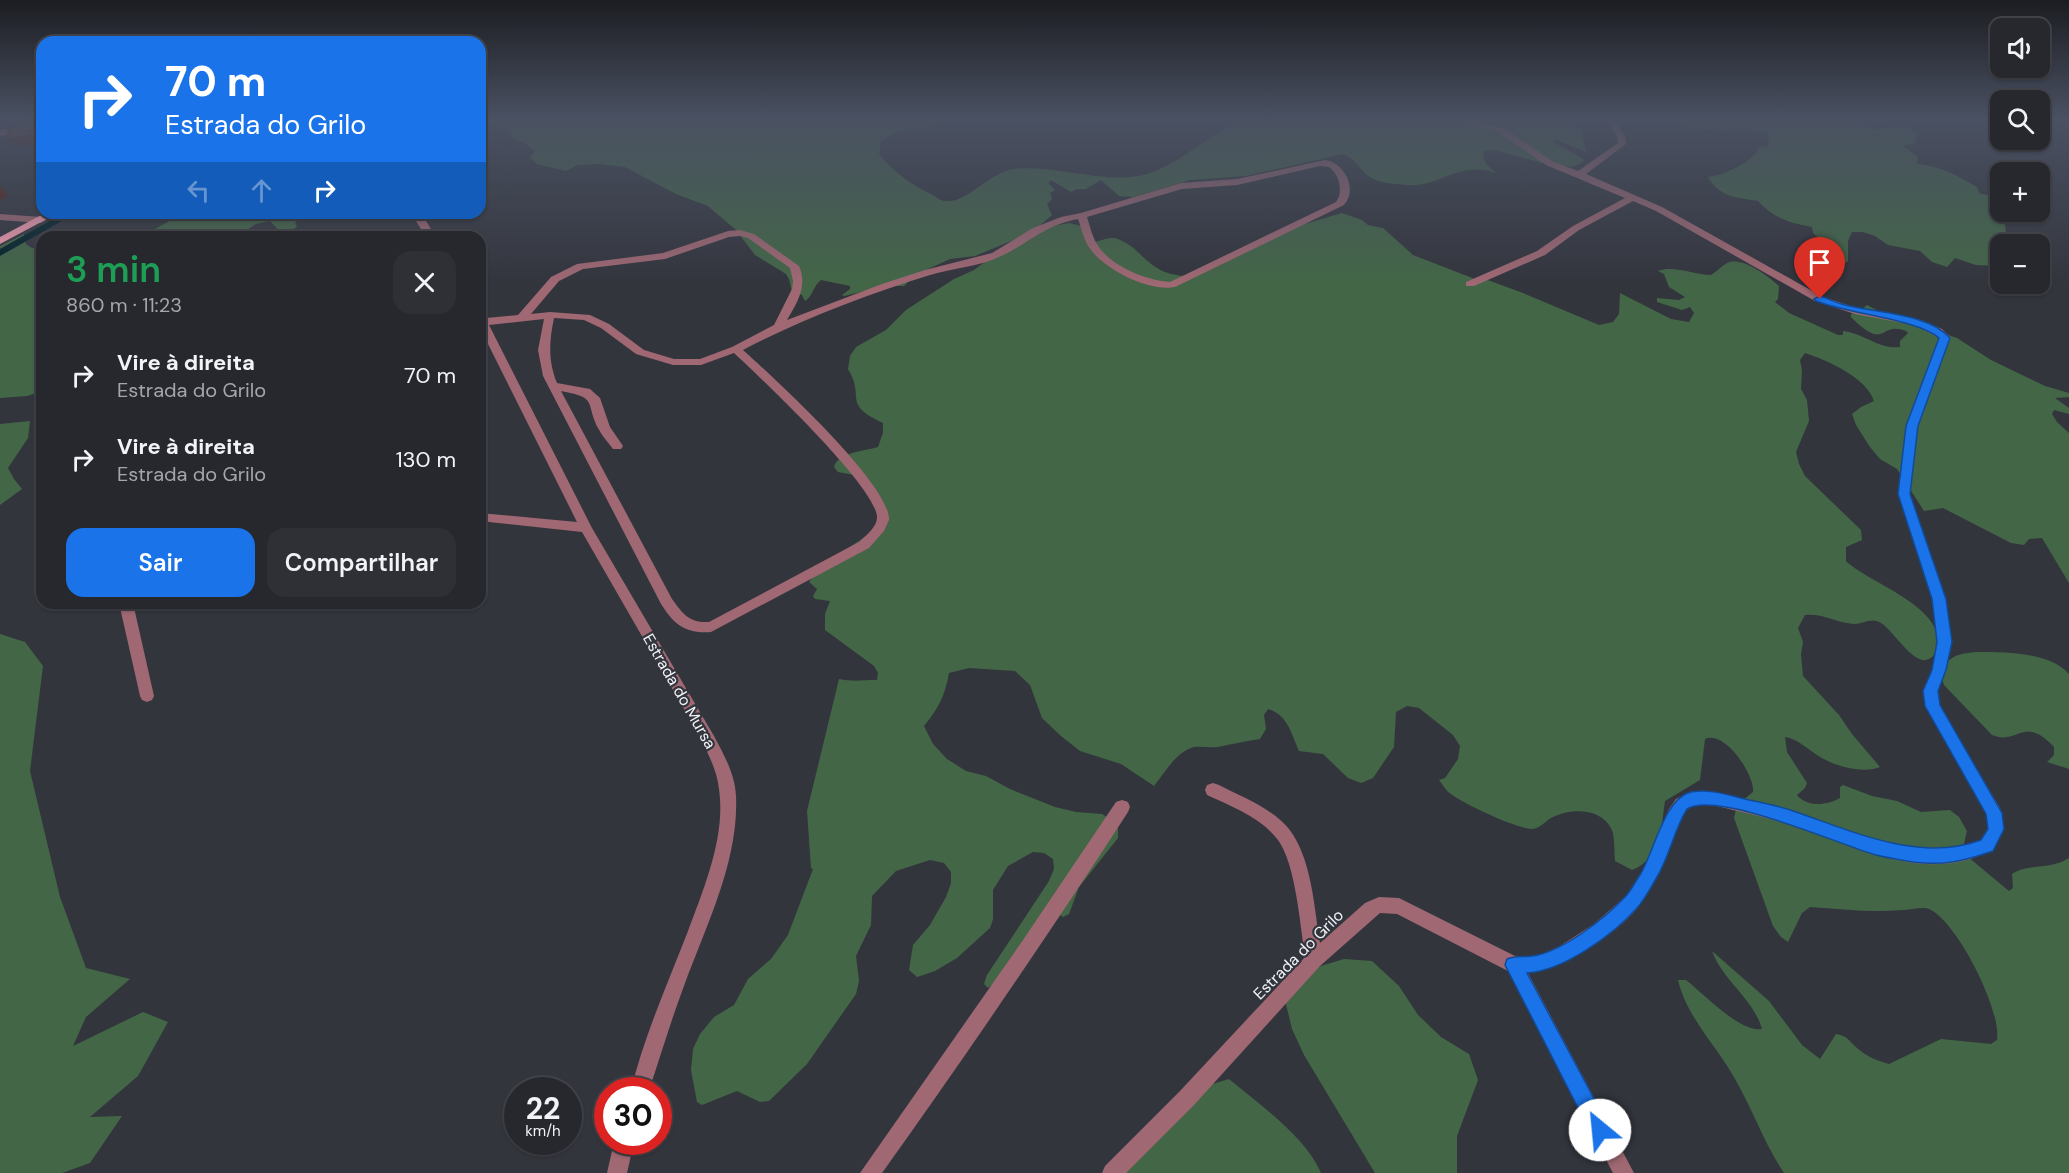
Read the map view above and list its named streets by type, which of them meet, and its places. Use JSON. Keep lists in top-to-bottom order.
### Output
{
  "streets": {
    "street": ["Estrada do Mursa", "Estrada do Grilo"]
  },
  "page": {
    "map_buttons": ["+", "−"],
    "turn": ["70 m", "Estrada do Grilo"],
    "heading": ["3 min", "860 m · 11:23"],
    "list": [
      {
        "name": "Vire à direita",
        "note": "Estrada do Grilo",
        "value": "70 m"
      },
      {
        "name": "Vire à direita",
        "note": "Estrada do Grilo",
        "value": "130 m"
      }
    ],
    "buttons": ["Sair", "Compartilhar"],
    "speed": "22 km/h",
    "limit": "30"
  }
}
